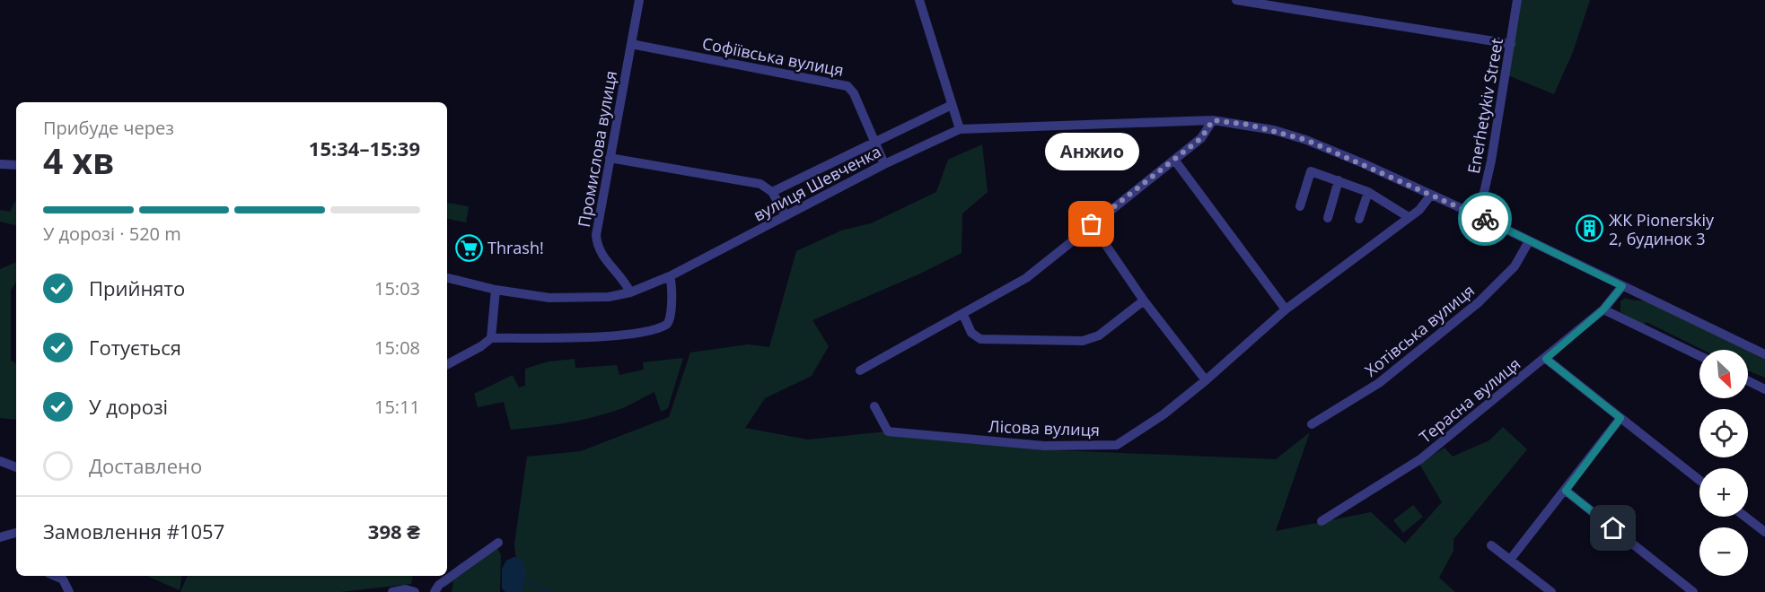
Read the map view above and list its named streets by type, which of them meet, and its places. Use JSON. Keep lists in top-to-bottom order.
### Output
{
  "streets": {
    "street": [
      "Софіївська вулиця",
      "Enerhetykiv Street",
      "Промислова вулиця",
      "вулиця Шевченка",
      "Хотівська вулиця",
      "Терасна вулиця",
      "Лісова вулиця"
    ]
  },
  "crossings": [
    ["Софіївська вулиця", "Промислова вулиця"],
    ["Enerhetykiv Street", "вулиця Шевченка"],
    ["Промислова вулиця", "вулиця Шевченка"],
    ["вулиця Шевченка", "Хотівська вулиця"],
    ["вулиця Шевченка", "Терасна вулиця"],
    ["вулиця Шевченка", "Лісова вулиця"]
  ],
  "places": {
    "other": ["Анжио"],
    "building": ["ЖК Pionerskiy 2, будинок 3"],
    "supermarket": ["Thrash!"]
  },
  "north": "bottom right",
  "page": {
    "heading": ["4 хв", "Прибуде через", "15:34–15:39"],
    "panel": ["Замовлення #1057", "398 ₴"],
    "bubble": "Анжио",
    "bar": "У дорозі · 520 m",
    "list": [
      ["Прийнято", "15:03"],
      ["Готується", "15:08"],
      ["У дорозі", "15:11"],
      "Доставлено"
    ],
    "map_buttons": ["+", "−"]
  }
}
